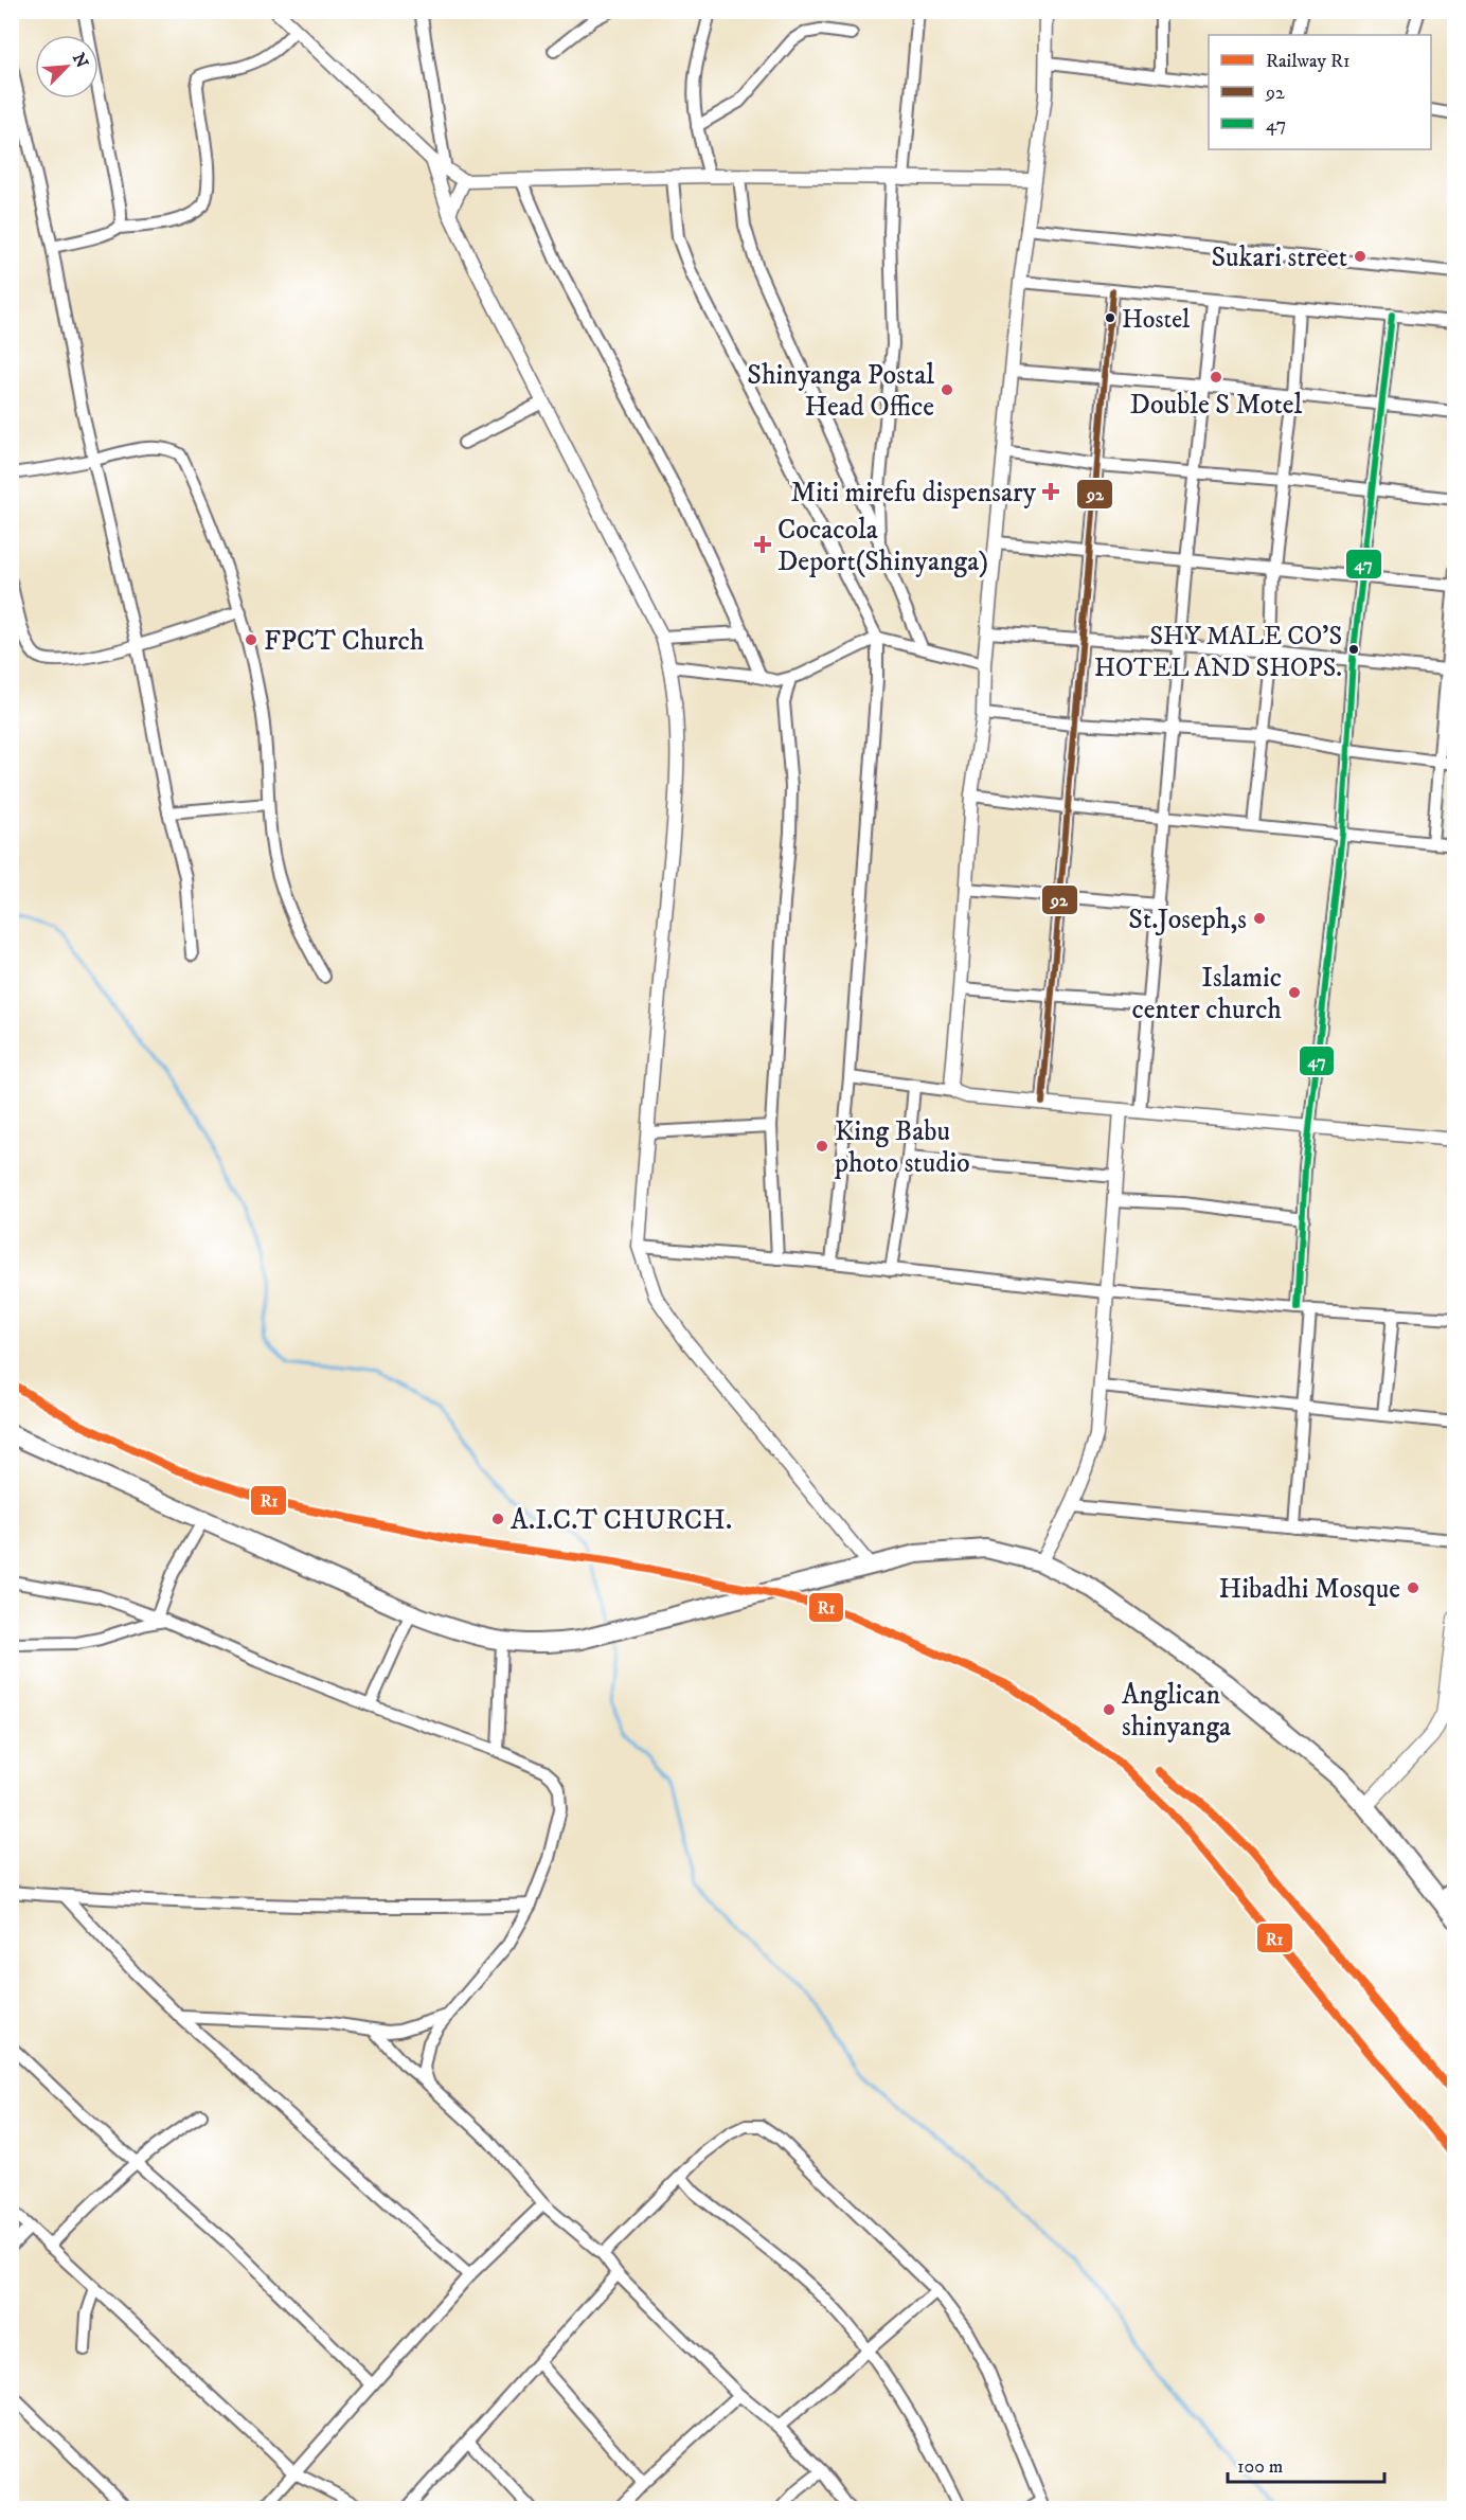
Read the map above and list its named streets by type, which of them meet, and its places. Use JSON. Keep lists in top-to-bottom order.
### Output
{
  "places": {
    "other": [
      "Sukari street",
      "Hostel",
      "Double S Motel",
      "Shinyanga Postal Head Office",
      "FPCT Church",
      "SHY MALE CO'S HOTEL AND SHOPS.",
      "St.Joseph,s",
      "Islamic center church",
      "King Babu photo studio",
      "A.I.C.T CHURCH.",
      "Hibadhi Mosque",
      "Anglican shinyanga"
    ],
    "health": ["Miti mirefu dispensary", "Cocacola Deport(Shinyanga)"]
  },
  "lines": ["transit line 92", "transit line 47", "rail line R1"],
  "legend": ["Railway R1", "92", "47"],
  "scale_bar": "100 m",
  "north": "top right"
}
